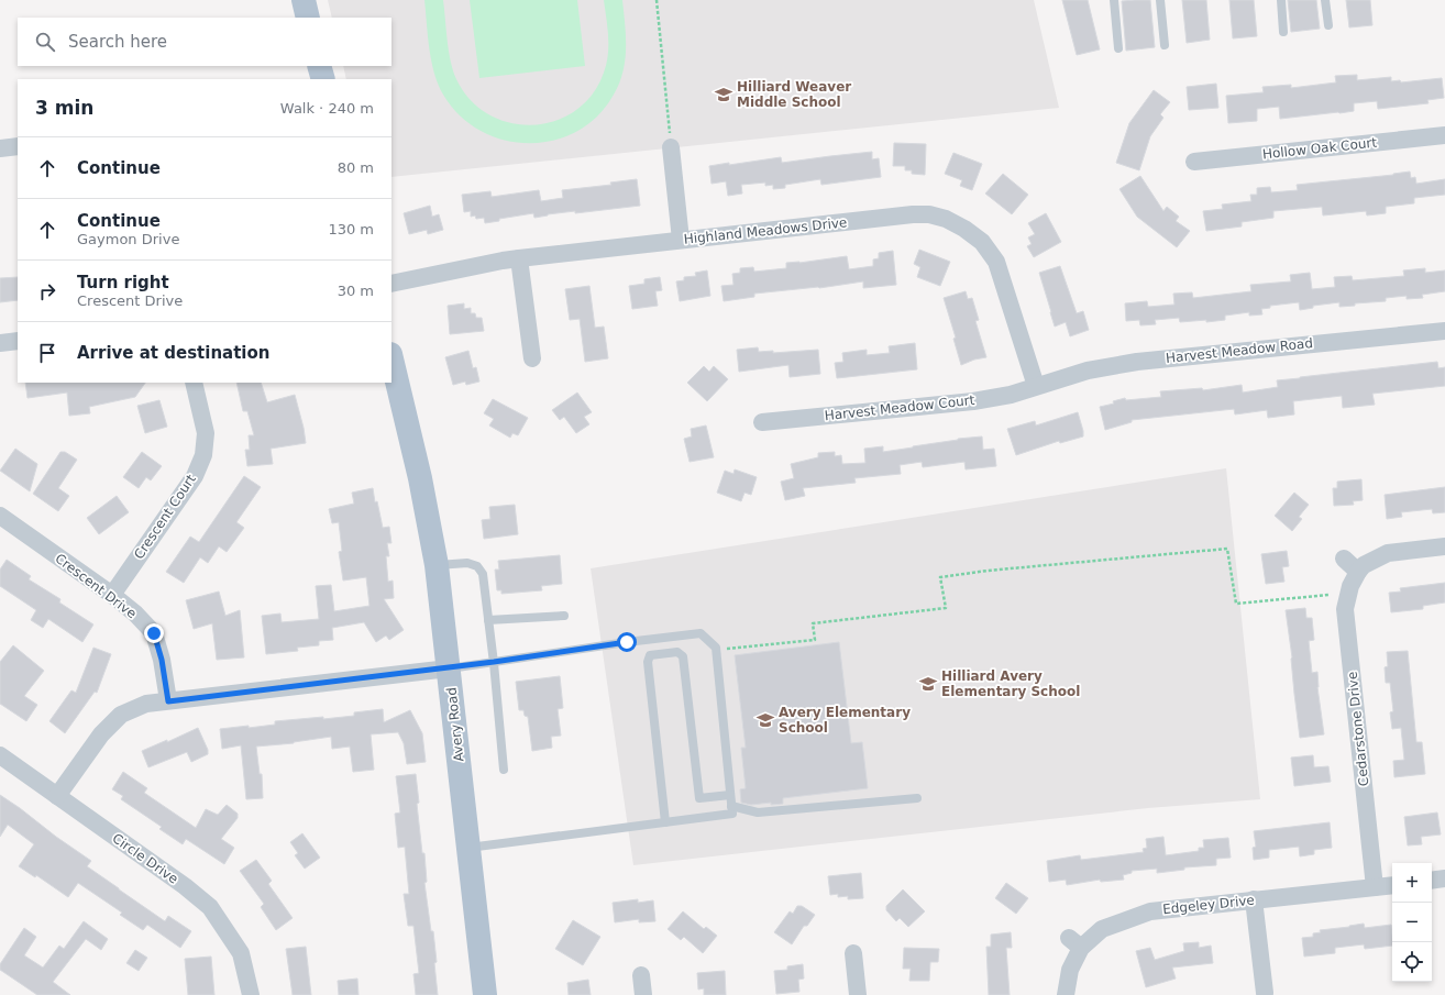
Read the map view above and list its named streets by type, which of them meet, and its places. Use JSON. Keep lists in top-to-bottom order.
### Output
{
  "streets": {
    "main road": ["Avery Road"],
    "street": [
      "Hollow Oak Court",
      "Highland Meadows Drive",
      "Harvest Meadow Road",
      "Harvest Meadow Court",
      "Crescent Court",
      "Crescent Drive",
      "Cedarstone Drive",
      "Circle Drive",
      "Edgeley Drive"
    ]
  },
  "crossings": [
    ["Highland Meadows Drive", "Harvest Meadow Road"],
    ["Highland Meadows Drive", "Harvest Meadow Court"],
    ["Harvest Meadow Road", "Harvest Meadow Court"],
    ["Crescent Court", "Crescent Drive"],
    ["Cedarstone Drive", "Edgeley Drive"]
  ],
  "places": {
    "school or university": ["Hilliard Weaver Middle School", "Hilliard Avery Elementary School", "Avery Elementary School"]
  },
  "page": {
    "search": "Search here",
    "heading": ["3 min", "Walk · 240 m"],
    "list": [
      ["Continue", "80 m"],
      ["Continue", "Gaymon Drive", "130 m"],
      ["Turn right", "Crescent Drive", "30 m"],
      "Arrive at destination"
    ],
    "map_buttons": ["+", "−"]
  }
}
